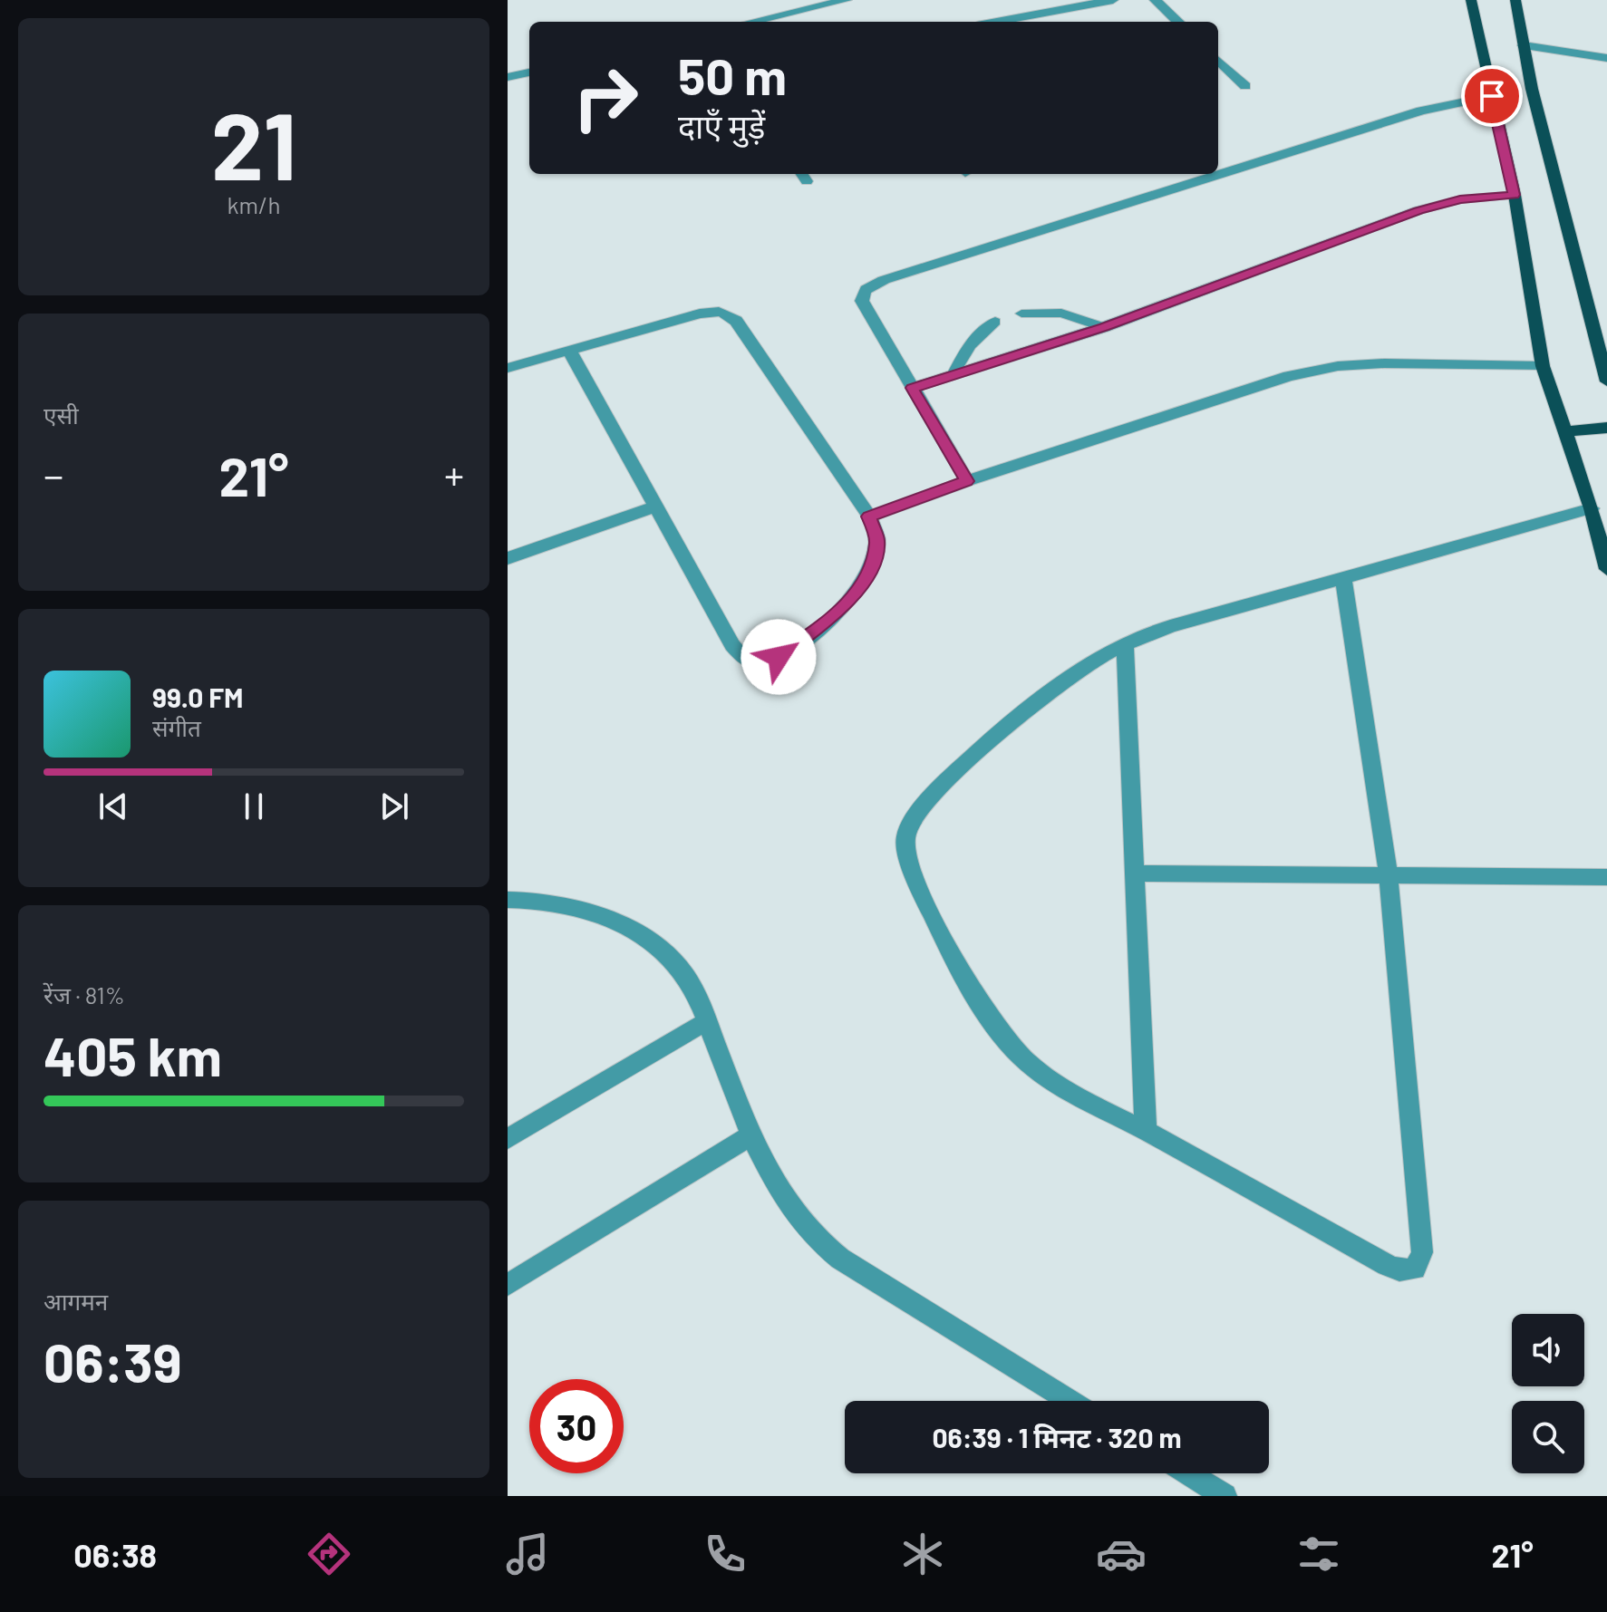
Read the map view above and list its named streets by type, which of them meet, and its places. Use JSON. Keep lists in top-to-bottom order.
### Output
{
  "page": {
    "tile": [
      ["21", "km/h"],
      "एसी",
      ["रेंज · 81%", "405 km"],
      ["आगमन", "06:39"]
    ],
    "turn": ["50 m", "दाएँ मुड़ें"],
    "heat": ["−", "21°", "+"],
    "song": ["99.0 FM", "संगीत"],
    "limit": "30",
    "trip": "06:39 · 1 मिनट · 320 m",
    "tabs": ["06:38", "21°"]
  }
}
